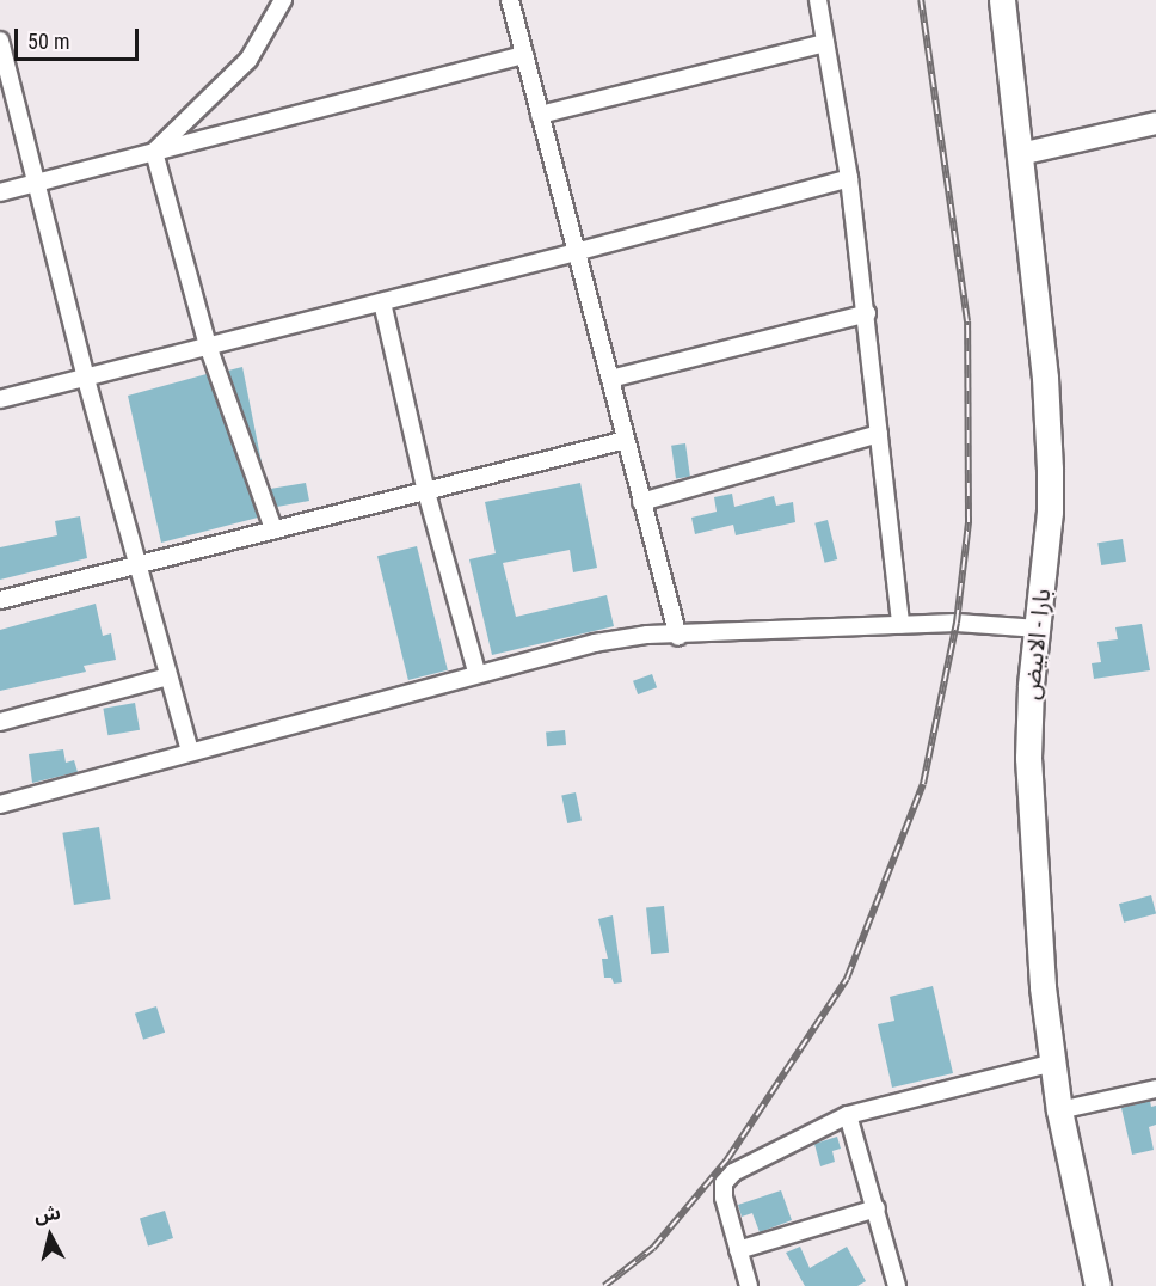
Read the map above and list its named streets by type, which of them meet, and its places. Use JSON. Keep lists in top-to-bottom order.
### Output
{
  "streets": {
    "main road": ["بارا - الابيض"]
  },
  "scale_bar": "50 m",
  "north": "top"
}
